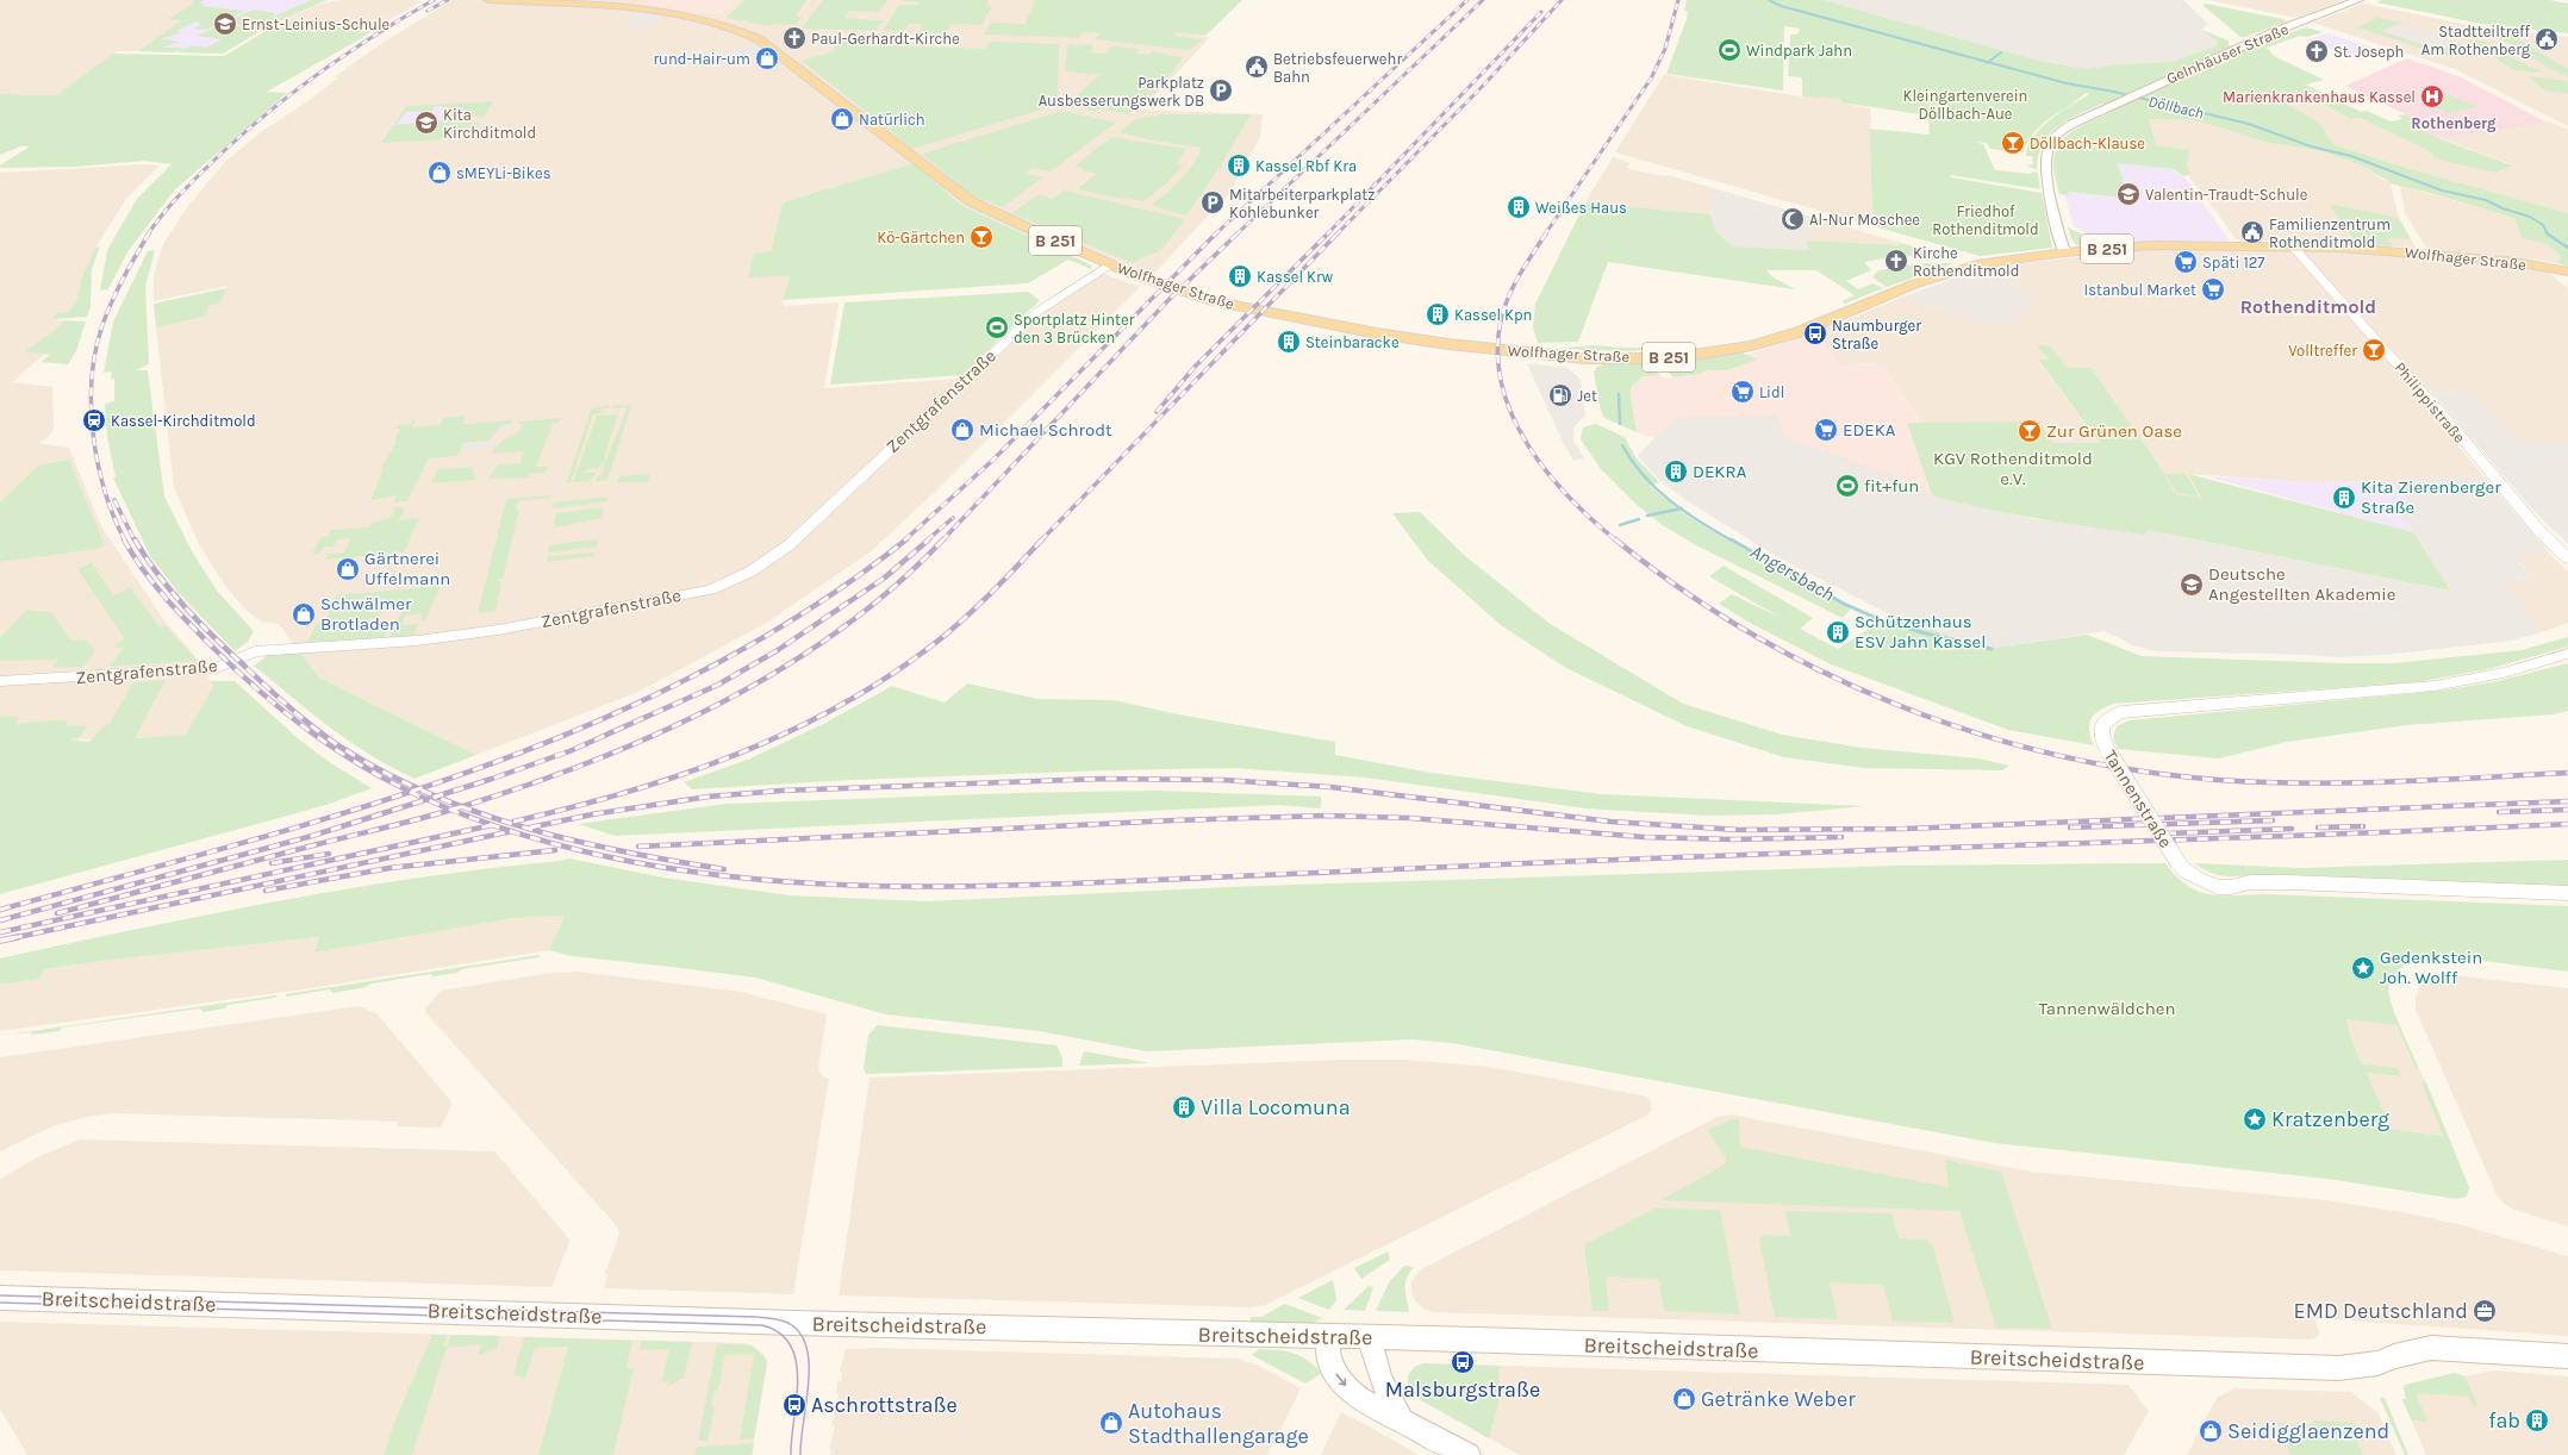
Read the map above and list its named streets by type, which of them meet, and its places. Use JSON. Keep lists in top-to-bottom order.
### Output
{
  "streets": {
    "main road": [
      "Gelnhäuser Straße",
      "B 251",
      "Wolfhager Straße",
      "Breitscheidstraße"
    ],
    "street": ["Zentgrafenstraße", "Philippistraße", "Tannenstraße"]
  },
  "crossings": [
    ["Gelnhäuser Straße", "Wolfhager Straße"],
    ["Wolfhager Straße", "Zentgrafenstraße"],
    ["Wolfhager Straße", "Philippistraße"]
  ],
  "districts": ["Rothenberg", "Rothenditmold"],
  "water": ["Döllbach", "Angersbach"],
  "parks": [
    "Kleingartenverein Döllbach-Aue",
    "Friedhof Rothenditmold",
    "KGV Rothenditmold e.V.",
    "Tannenwäldchen"
  ],
  "places": {
    "school or university": [
      "Ernst-Leinius-Schule",
      "Kita Kirchditmold",
      "Valentin-Traudt-Schule",
      "Deutsche Angestellten Akademie"
    ],
    "church": ["Paul-Gerhardt-Kirche", "St. Joseph", "Kirche Rothenditmold"],
    "public building": ["Stadtteiltreff Am Rothenberg", "Betriebsfeuerwehr Bahn", "Familienzentrum Rothenditmold"],
    "sports": ["Windpark Jahn", "Sportplatz Hinter den 3 Brücken", "fit+fun"],
    "shop": [
      "rund-Hair-um",
      "Natürlich",
      "sMEYLi-Bikes",
      "Michael Schrodt",
      "Gärtnerei Uffelmann",
      "Schwälmer Brotladen",
      "Getränke Weber",
      "Autohaus Stadthallengarage",
      "Seidigglaenzend"
    ],
    "parking": ["Parkplatz Ausbesserungswerk DB", "Mitarbeiterparkplatz Kohlebunker"],
    "hospital": ["Marienkrankenhaus Kassel"],
    "bar": [
      "Döllbach-Klause",
      "Kö-Gärtchen",
      "Volltreffer",
      "Zur Grünen Oase"
    ],
    "building": [
      "Kassel Rbf Kra",
      "Weißes Haus",
      "Kassel Krw",
      "Kassel Kpn",
      "Steinbaracke",
      "DEKRA",
      "Kita Zierenberger Straße",
      "Schützenhaus ESV Jahn Kassel",
      "Villa Locomuna",
      "fab"
    ],
    "mosque": ["Al-Nur Moschee"],
    "supermarket": [
      "Späti 127",
      "Istanbul Market",
      "Lidl",
      "EDEKA"
    ],
    "bus stop": ["Naumburger Straße", "Malsburgstraße", "Aschrottstraße"],
    "fuel station": ["Jet"],
    "station": ["Kassel-Kirchditmold"],
    "place": ["Gedenkstein Joh. Wolff", "Kratzenberg"],
    "office": ["EMD Deutschland"]
  }
}
